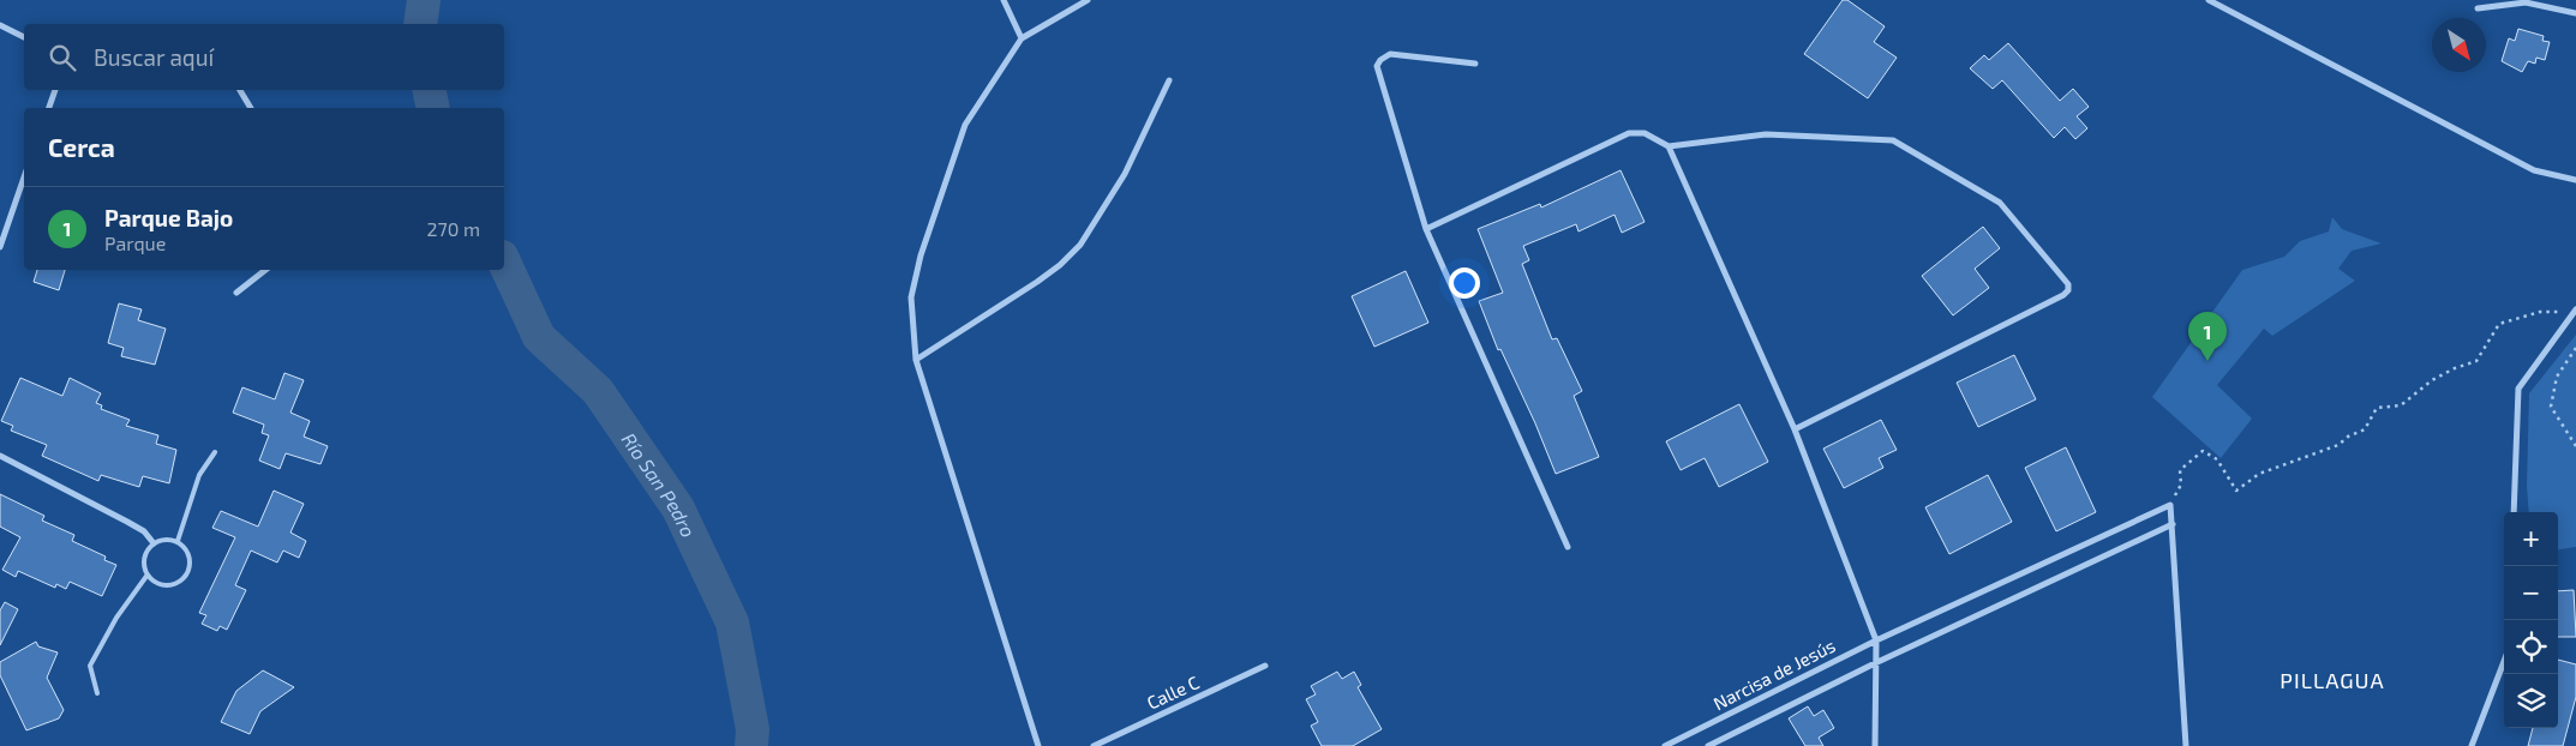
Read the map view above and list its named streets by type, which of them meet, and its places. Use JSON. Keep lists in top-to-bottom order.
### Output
{
  "streets": {
    "street": ["Narcisa de Jesús", "Calle C"]
  },
  "districts": ["PILLAGUA"],
  "water": ["Río San Pedro"],
  "north": "bottom right",
  "page": {
    "search": "Buscar aquí",
    "heading": "Cerca",
    "list": [
      {
        "mark": "1",
        "name": "Parque Bajo",
        "note": "Parque",
        "value": "270 m"
      }
    ],
    "pins": "1",
    "map_buttons": ["+", "−"]
  }
}
